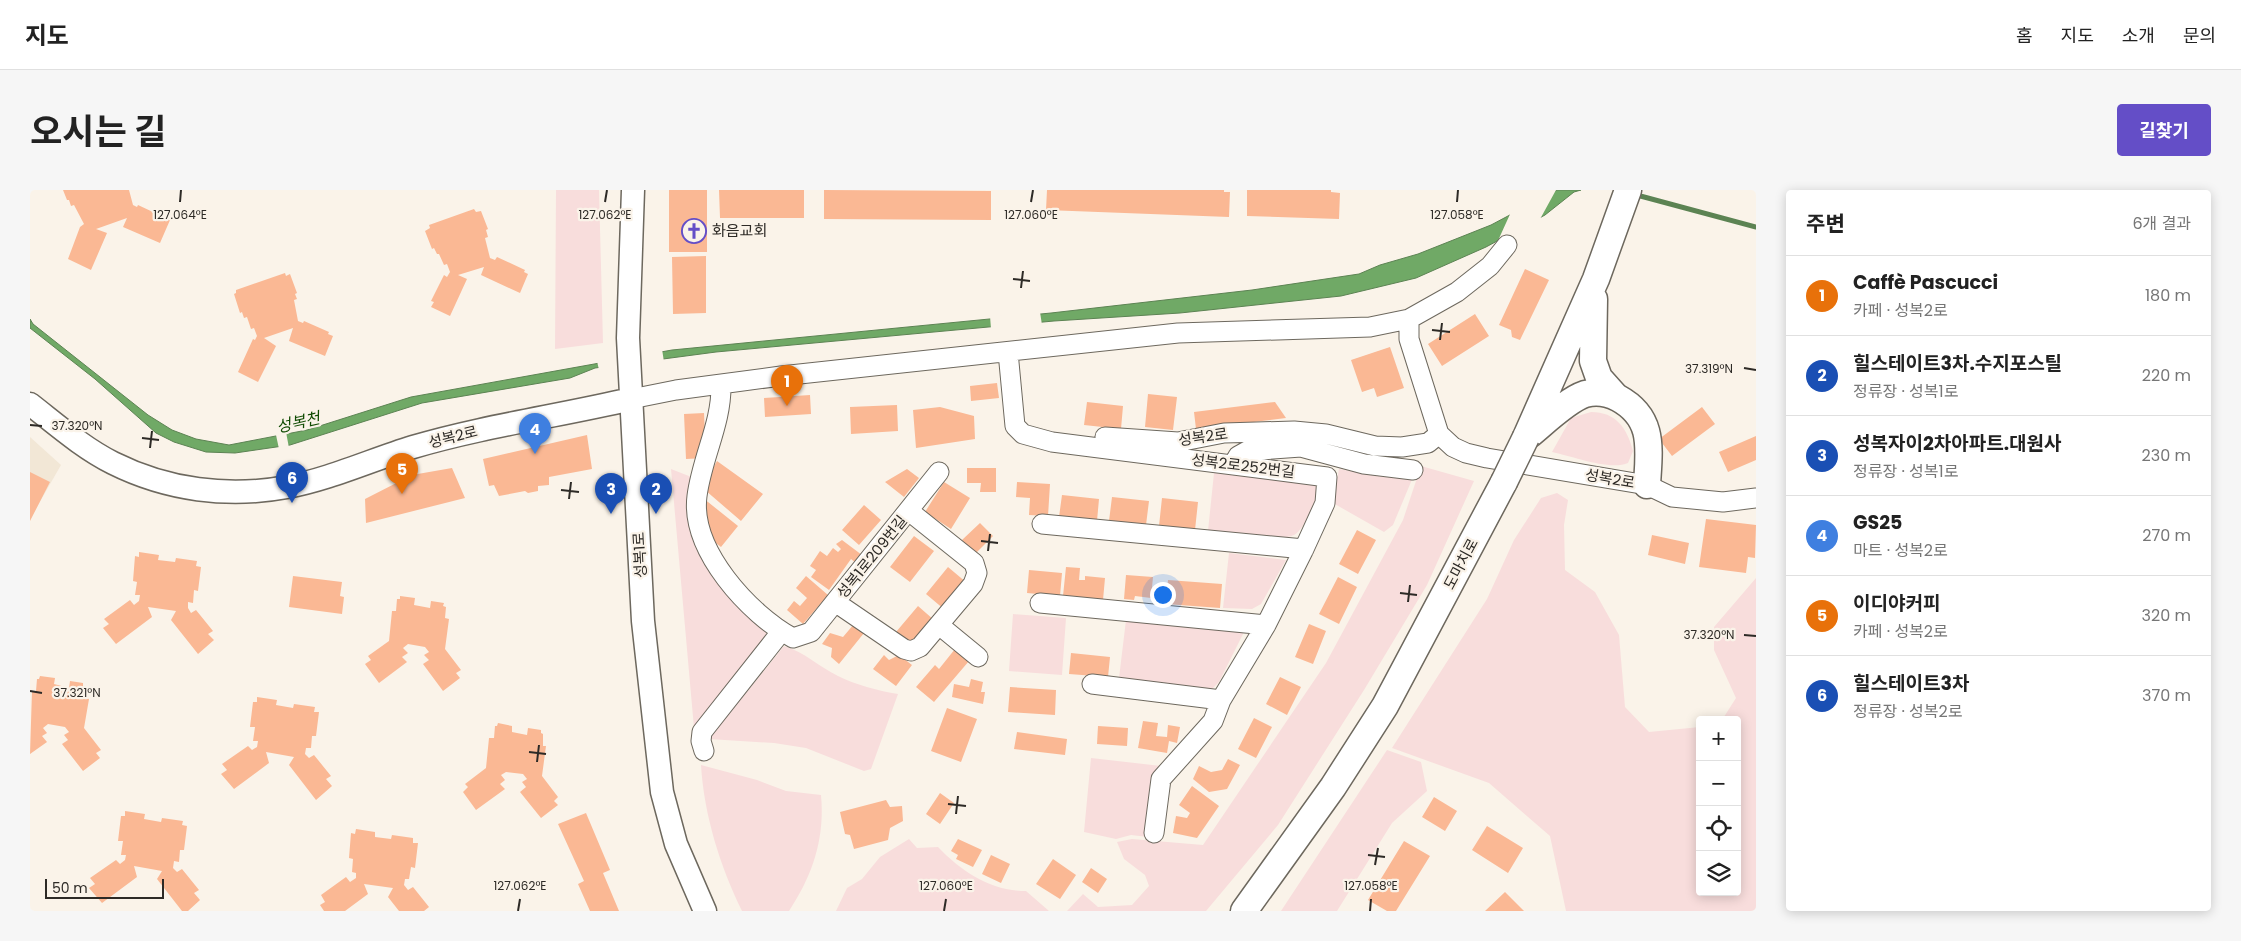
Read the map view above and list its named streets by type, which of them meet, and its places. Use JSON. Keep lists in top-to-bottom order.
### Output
{
  "streets": {
    "main road": ["도마치로"],
    "street": [
      "성복2로",
      "성복2로252번길",
      "성복1로",
      "성복1로209번길"
    ]
  },
  "crossings": [
    ["성복2로", "성복2로252번길"],
    ["성복2로", "성복1로"]
  ],
  "water": ["성복천"],
  "places": {
    "church": ["화음교회"]
  },
  "scale_bar": "50 m",
  "page": {
    "header": "지도",
    "nav": [
      "홈",
      "지도",
      "소개",
      "문의"
    ],
    "title": "오시는 길",
    "buttons": "길찾기",
    "heading": ["주변", "6개 결과"],
    "list": [
      {
        "mark": "1",
        "name": "Caffè Pascucci",
        "note": "카페 · 성복2로",
        "value": "180 m"
      },
      {
        "mark": "2",
        "name": "힐스테이트3차.수지포스틸",
        "note": "정류장 · 성복1로",
        "value": "220 m"
      },
      {
        "mark": "3",
        "name": "성복자이2차아파트.대원사",
        "note": "정류장 · 성복1로",
        "value": "230 m"
      },
      {
        "mark": "4",
        "name": "GS25",
        "note": "마트 · 성복2로",
        "value": "270 m"
      },
      {
        "mark": "5",
        "name": "이디야커피",
        "note": "카페 · 성복2로",
        "value": "320 m"
      },
      {
        "mark": "6",
        "name": "힐스테이트3차",
        "note": "정류장 · 성복2로",
        "value": "370 m"
      }
    ],
    "pins": [
      "1",
      "4",
      "5",
      "6",
      "2",
      "3"
    ],
    "map_buttons": ["+", "−"],
    "scale": "50 m"
  },
  "coordinates": [
    "127.064°E",
    "127.062°E",
    "127.060°E",
    "127.058°E",
    "37.319°N",
    "37.320°N",
    "37.321°N"
  ]
}
